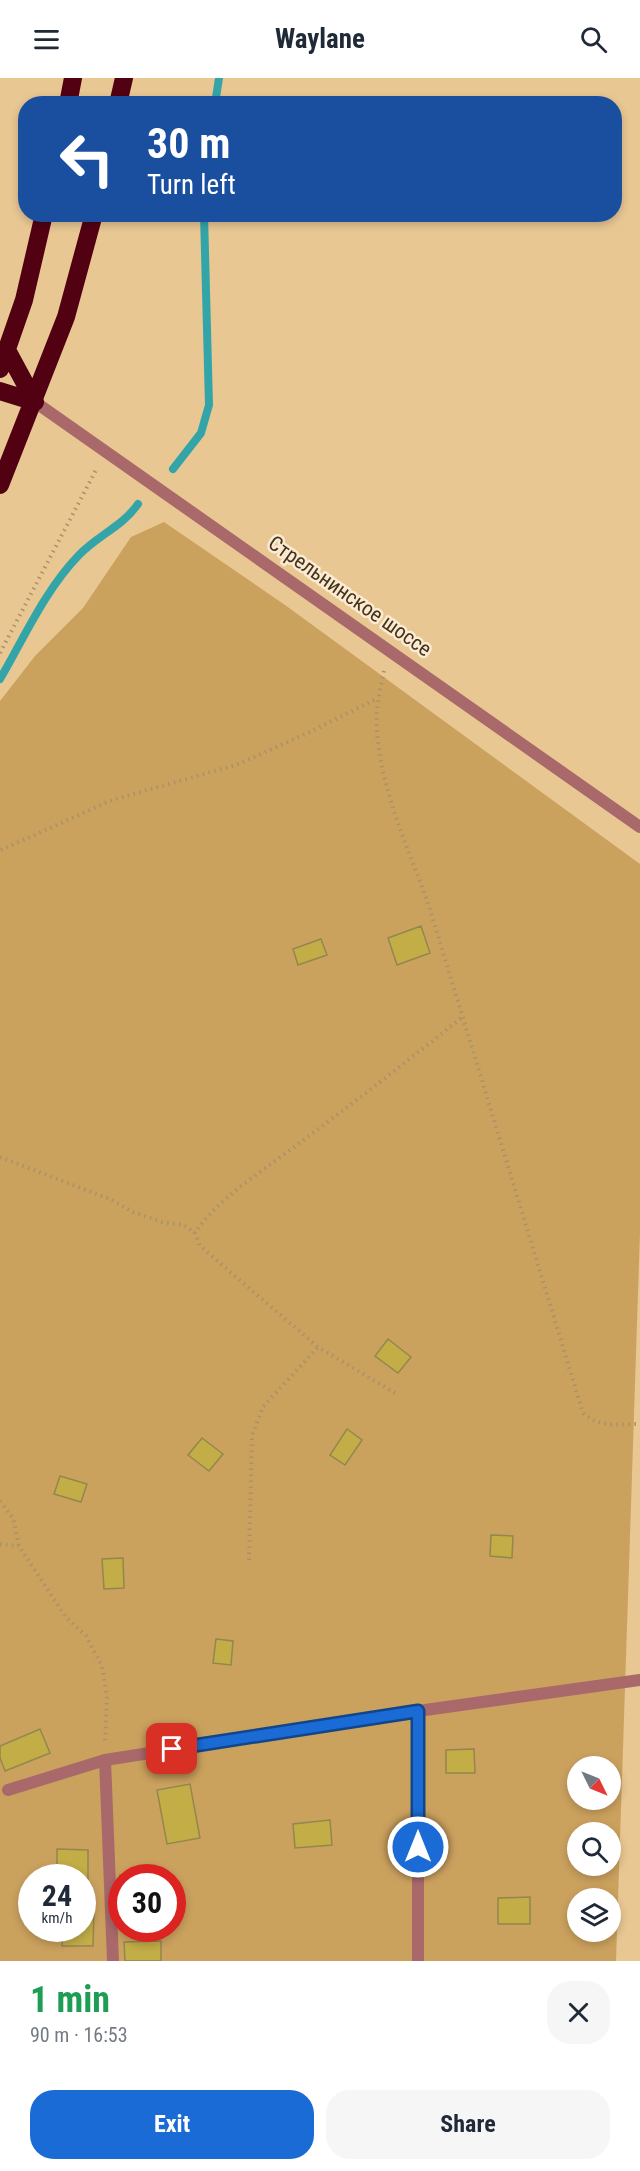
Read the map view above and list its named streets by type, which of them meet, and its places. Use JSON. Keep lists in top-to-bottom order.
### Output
{
  "streets": {
    "highway": ["Стрельнинское шоссе"]
  },
  "north": "bottom right",
  "page": {
    "header": "Waylane",
    "turn": ["30 m", "Turn left"],
    "speed": "24 km/h",
    "limit": "30",
    "heading": ["1 min", "90 m · 16:53"],
    "buttons": ["Exit", "Share"]
  }
}
